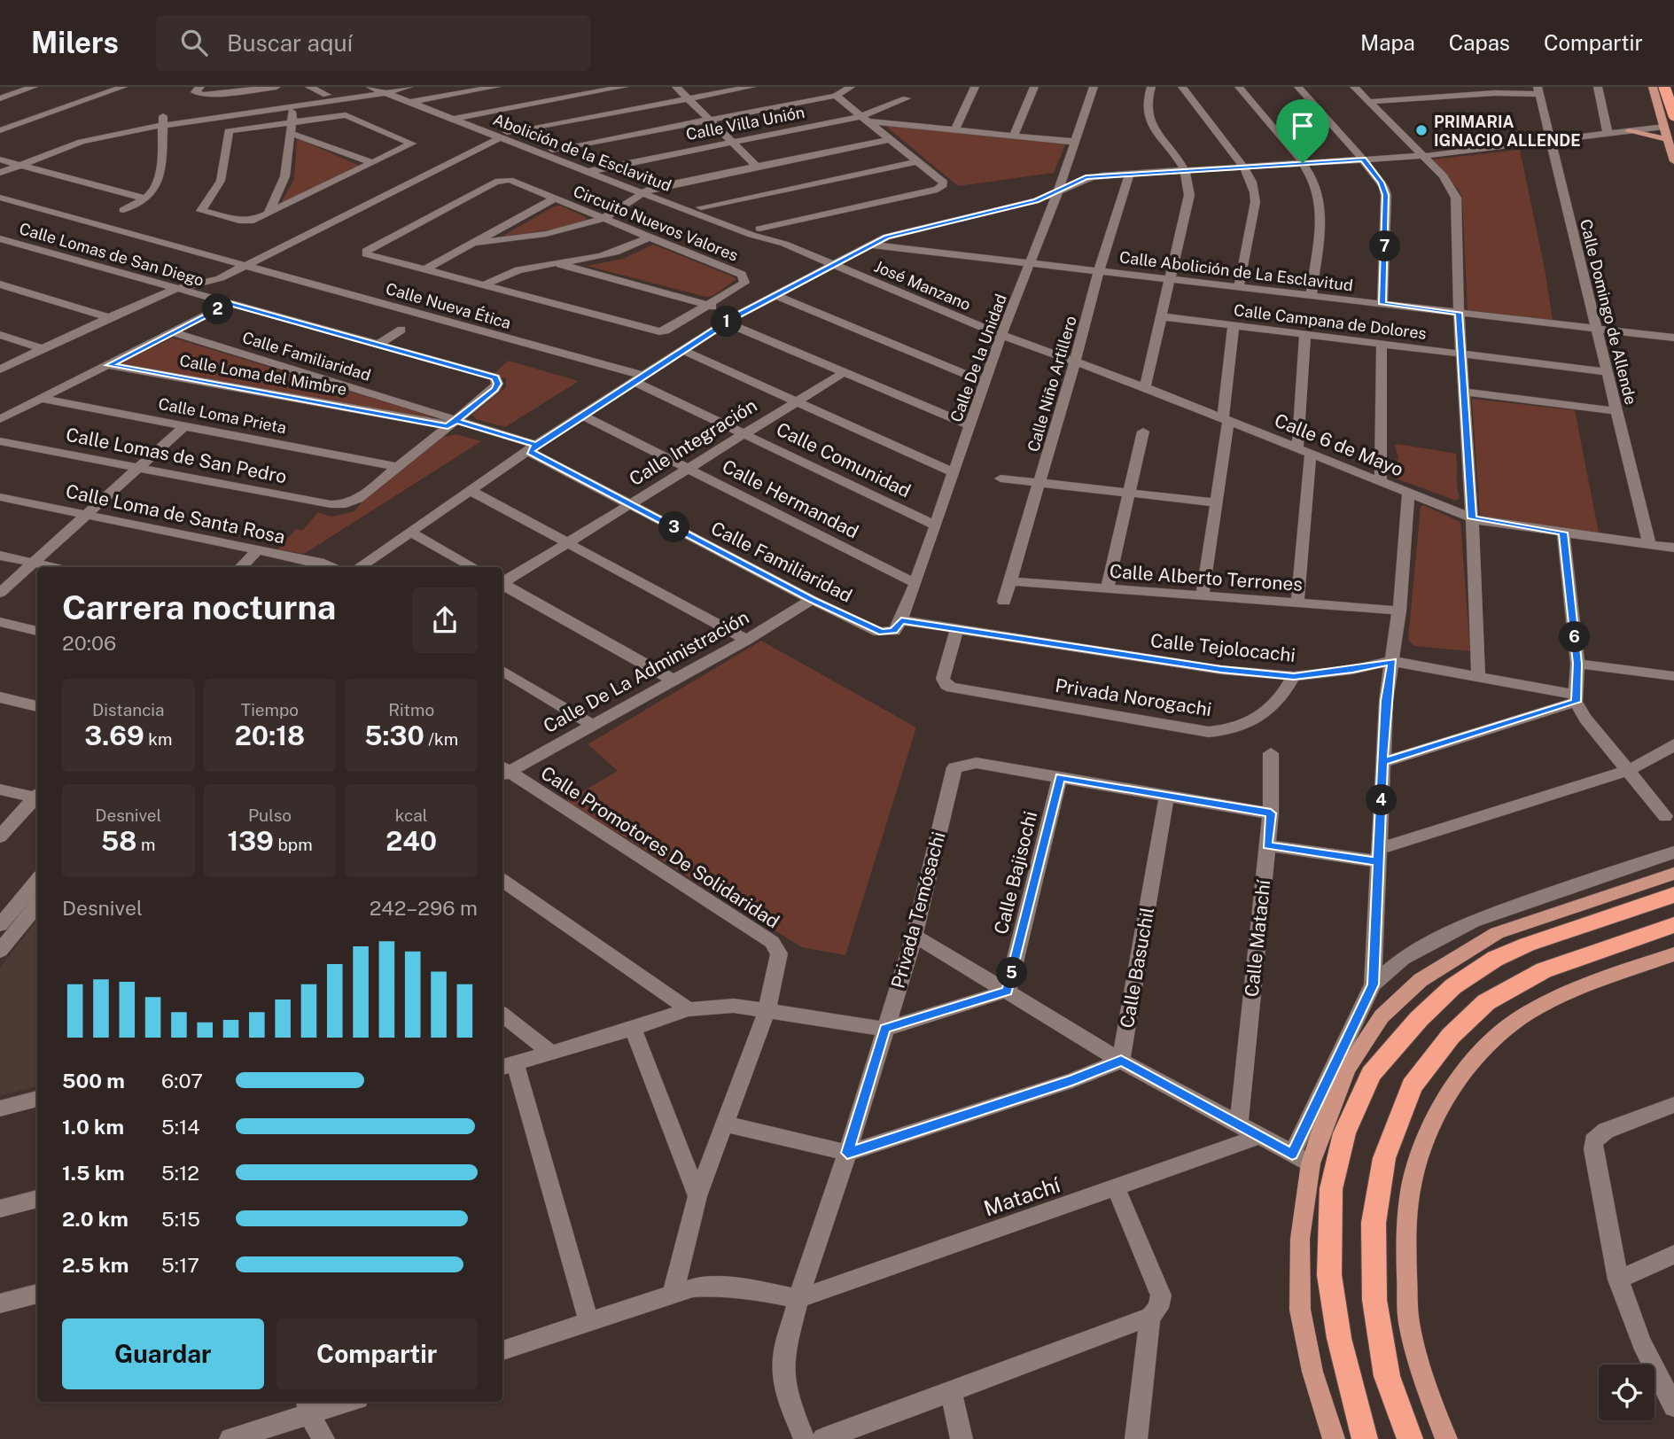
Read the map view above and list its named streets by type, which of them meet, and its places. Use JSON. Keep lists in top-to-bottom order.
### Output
{
  "streets": {
    "street": [
      "Calle Villa Unión",
      "Abolición de la Esclavitud",
      "Circuito Nuevos Valores",
      "Calle Lomas de San Diego",
      "Calle Abolición de La Esclavitud",
      "José Manzano",
      "Calle Nueva Ética",
      "Calle Domingo de Allende",
      "Calle Campana de Dolores",
      "Calle Familiaridad",
      "Calle De la Unidad",
      "Calle Loma del Mimbre",
      "Calle Niño Artillero",
      "Calle Loma Prieta",
      "Calle Integración",
      "Calle 6 de Mayo",
      "Calle Lomas de San Pedro",
      "Calle Comunidad",
      "Calle Hermandad",
      "Calle Loma de Santa Rosa",
      "Calle Alberto Terrones",
      "Calle Tejolocachi",
      "Calle De La Administración",
      "Privada Norogachi",
      "Calle Promotores De Solidaridad",
      "Calle Bajisochi",
      "Privada Temósachi",
      "Calle Matachí",
      "Calle Basuchil",
      "Matachí"
    ]
  },
  "crossings": [
    ["Calle Villa Unión", "Abolición de la Esclavitud"],
    ["Abolición de la Esclavitud", "José Manzano"],
    ["Calle Lomas de San Diego", "Calle Familiaridad"],
    ["Calle Lomas de San Diego", "Calle Loma del Mimbre"],
    ["Calle Abolición de La Esclavitud", "Calle Domingo de Allende"],
    ["Calle Abolición de La Esclavitud", "Calle De la Unidad"],
    ["Calle Abolición de La Esclavitud", "Calle Niño Artillero"],
    ["José Manzano", "Calle De la Unidad"],
    ["José Manzano", "Calle 6 de Mayo"],
    ["Calle Nueva Ética", "Calle Comunidad"],
    ["Calle Domingo de Allende", "Calle Campana de Dolores"],
    ["Calle Domingo de Allende", "Calle 6 de Mayo"],
    ["Calle Familiaridad", "Calle De la Unidad"],
    ["Calle Familiaridad", "Calle Loma del Mimbre"],
    ["Calle Familiaridad", "Calle Integración"],
    ["Calle Familiaridad", "Calle Tejolocachi"],
    ["Calle Familiaridad", "Calle De La Administración"],
    ["Calle De la Unidad", "Calle 6 de Mayo"],
    ["Calle De la Unidad", "Calle Comunidad"],
    ["Calle De la Unidad", "Calle Hermandad"],
    ["Calle De la Unidad", "Calle Tejolocachi"],
    ["Calle Niño Artillero", "Calle 6 de Mayo"],
    ["Calle Niño Artillero", "Calle Alberto Terrones"],
    ["Calle Loma Prieta", "Calle Lomas de San Pedro"],
    ["Calle Integración", "Calle Comunidad"],
    ["Calle Integración", "Calle Hermandad"],
    ["Calle Tejolocachi", "Privada Norogachi"],
    ["Calle De La Administración", "Calle Promotores De Solidaridad"],
    ["Calle Bajisochi", "Privada Temósachi"],
    ["Privada Temósachi", "Matachí"]
  ],
  "places": ["PRIMARIA IGNACIO ALLENDE"],
  "page": {
    "header": "Milers",
    "search": "Buscar aquí",
    "nav": ["Mapa", "Capas", "Compartir"],
    "pins": [
      "7",
      "2",
      "1",
      "3",
      "6",
      "4",
      "5"
    ],
    "heading": ["Carrera nocturna", "20:06"],
    "stats": [
      ["Distancia", "3.69 km"],
      ["Tiempo", "20:18"],
      ["Ritmo", "5:30 /km"],
      ["Desnivel", "58 m"],
      ["Pulso", "139 bpm"],
      ["kcal", "240"]
    ],
    "chart": ["Desnivel", "242–296 m"],
    "list": [
      {
        "name": "500 m",
        "note": "6:07"
      },
      {
        "name": "1.0 km",
        "note": "5:14"
      },
      {
        "name": "1.5 km",
        "note": "5:12"
      },
      {
        "name": "2.0 km",
        "note": "5:15"
      },
      {
        "name": "2.5 km",
        "note": "5:17"
      }
    ],
    "buttons": ["Guardar", "Compartir"]
  }
}
